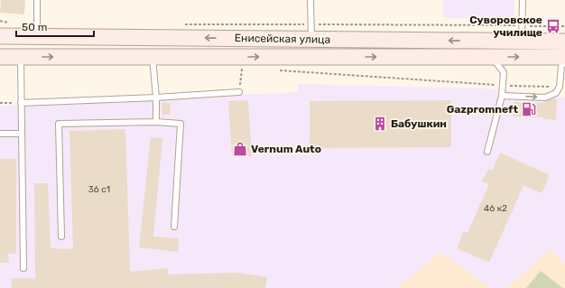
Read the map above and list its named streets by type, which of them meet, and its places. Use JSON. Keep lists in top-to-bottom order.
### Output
{
  "streets": {
    "main road": ["Енисейская улица"]
  },
  "places": {
    "bus stop": ["Суворовское училище"],
    "fuel station": ["Gazpromneft"],
    "building": ["Бабушкин"],
    "shop": ["Vernum Auto"]
  },
  "house_numbers": ["36 с1", "46 к2"],
  "scale_bar": "50 m"
}
